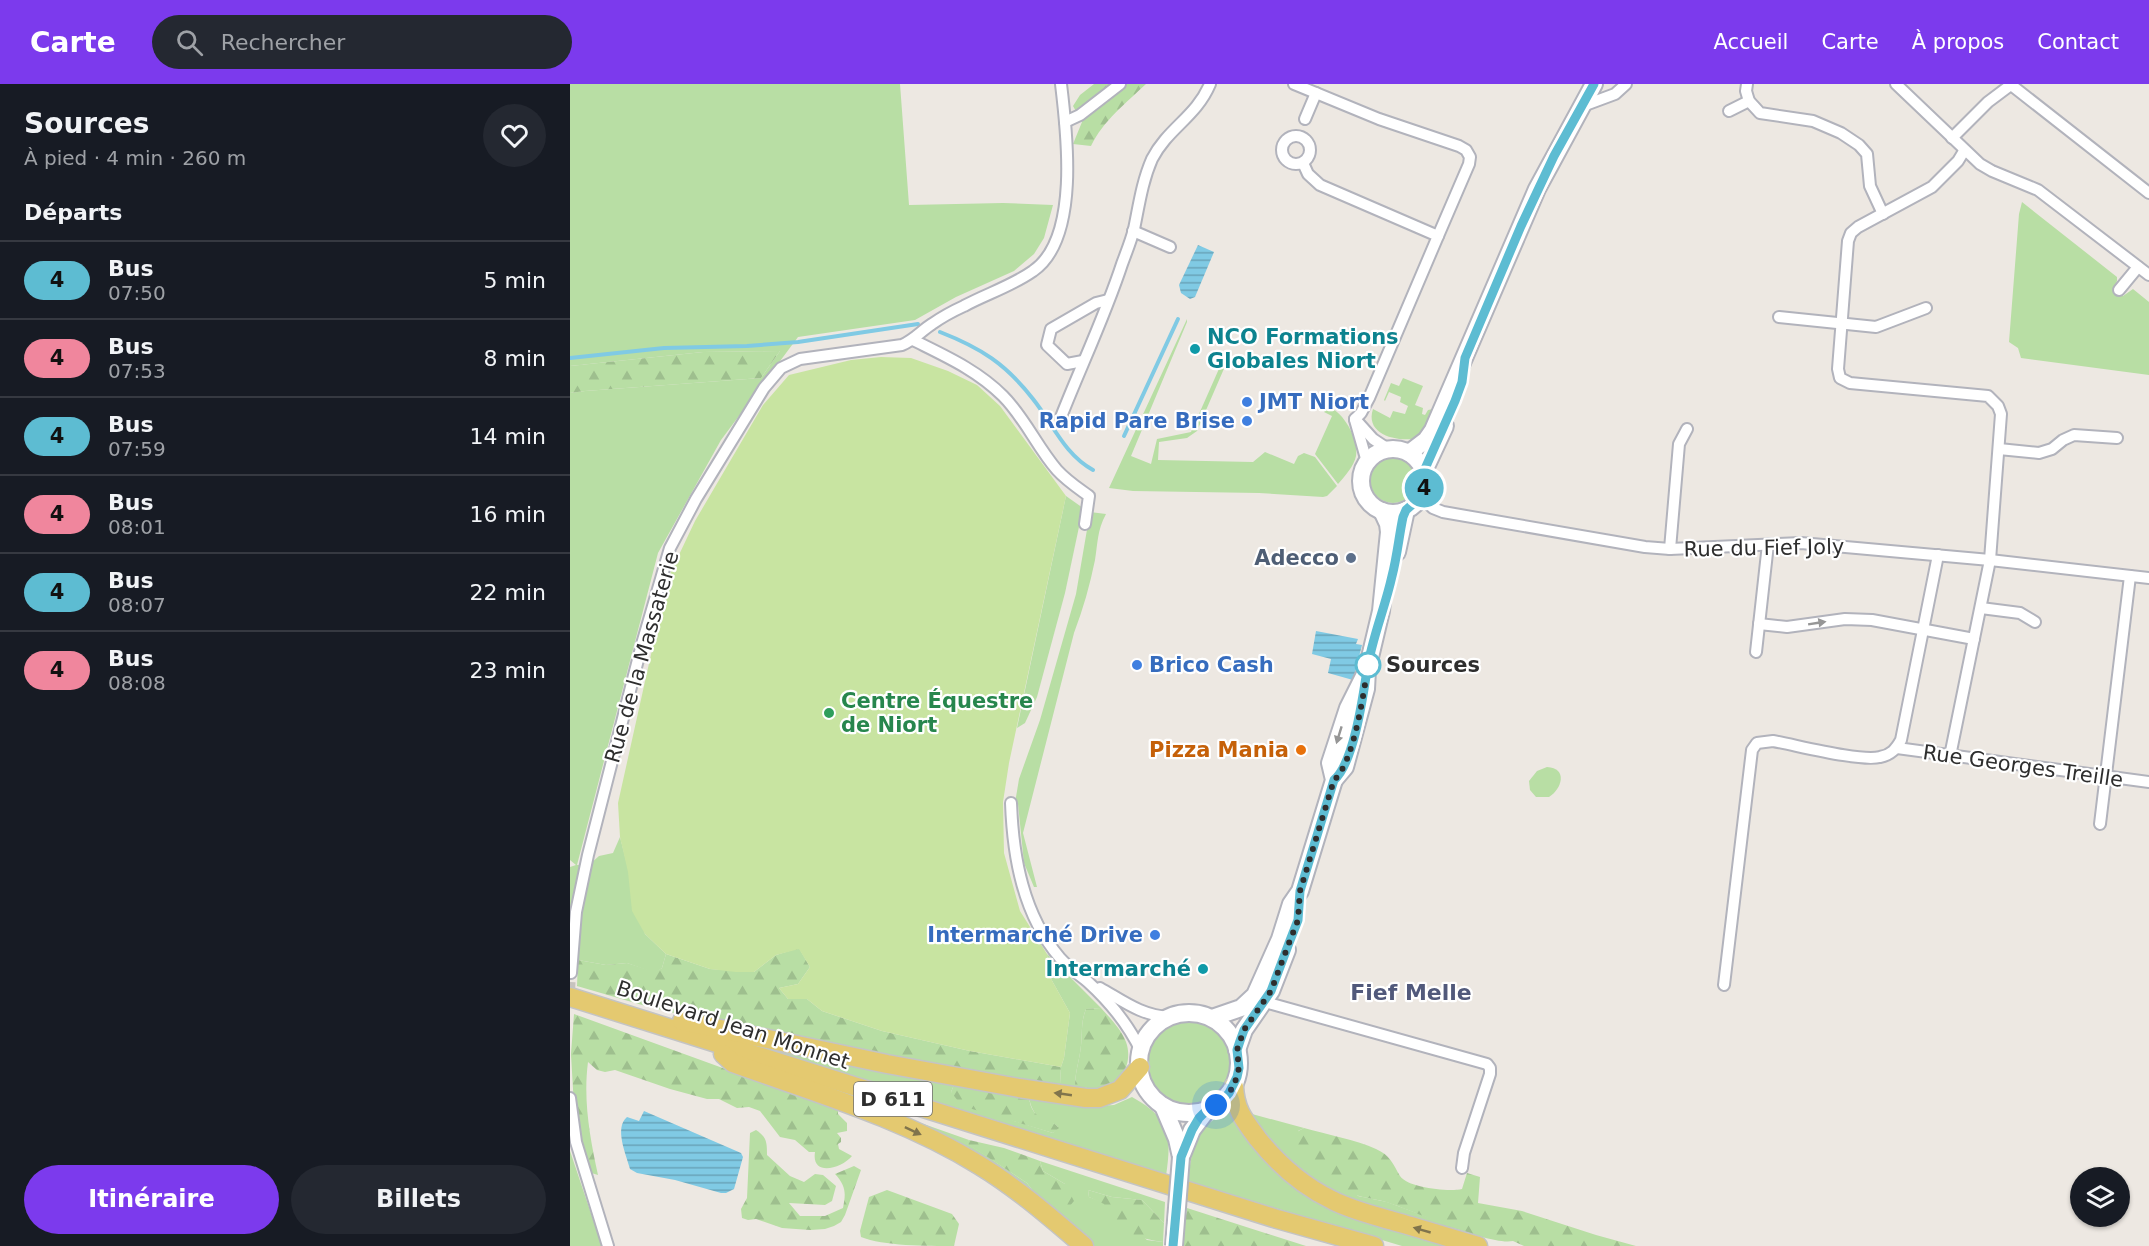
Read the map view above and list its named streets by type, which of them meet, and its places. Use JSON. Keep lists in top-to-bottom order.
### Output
{
  "streets": {
    "main road": ["Boulevard Jean Monnet", "D 611"],
    "street": ["Rue du Fief Joly", "Rue de la Massaterie", "Rue Georges Treille"]
  },
  "crossings": [
    ["Boulevard Jean Monnet", "D 611"]
  ],
  "districts": ["Fief Melle"],
  "places": [
    "NCO Formations Globales Niort",
    "JMT Niort",
    "Rapid Pare Brise",
    "Adecco",
    "Brico Cash",
    "Sources",
    "Centre Équestre de Niort",
    "Pizza Mania",
    "Intermarché Drive",
    "Intermarché"
  ],
  "lines": ["bus line 4"],
  "page": {
    "header": "Carte",
    "search": "Rechercher",
    "nav": [
      "Accueil",
      "Carte",
      "À propos",
      "Contact"
    ],
    "heading": [
      ["Sources", "À pied · 4 min · 260 m"],
      "Départs"
    ],
    "on_map": "4",
    "list": [
      {
        "mark": "4",
        "name": "Bus",
        "note": "07:50",
        "value": "5 min"
      },
      {
        "mark": "4",
        "name": "Bus",
        "note": "07:53",
        "value": "8 min"
      },
      {
        "mark": "4",
        "name": "Bus",
        "note": "07:59",
        "value": "14 min"
      },
      {
        "mark": "4",
        "name": "Bus",
        "note": "08:01",
        "value": "16 min"
      },
      {
        "mark": "4",
        "name": "Bus",
        "note": "08:07",
        "value": "22 min"
      },
      {
        "mark": "4",
        "name": "Bus",
        "note": "08:08",
        "value": "23 min"
      }
    ],
    "buttons": ["Itinéraire", "Billets"]
  }
}
